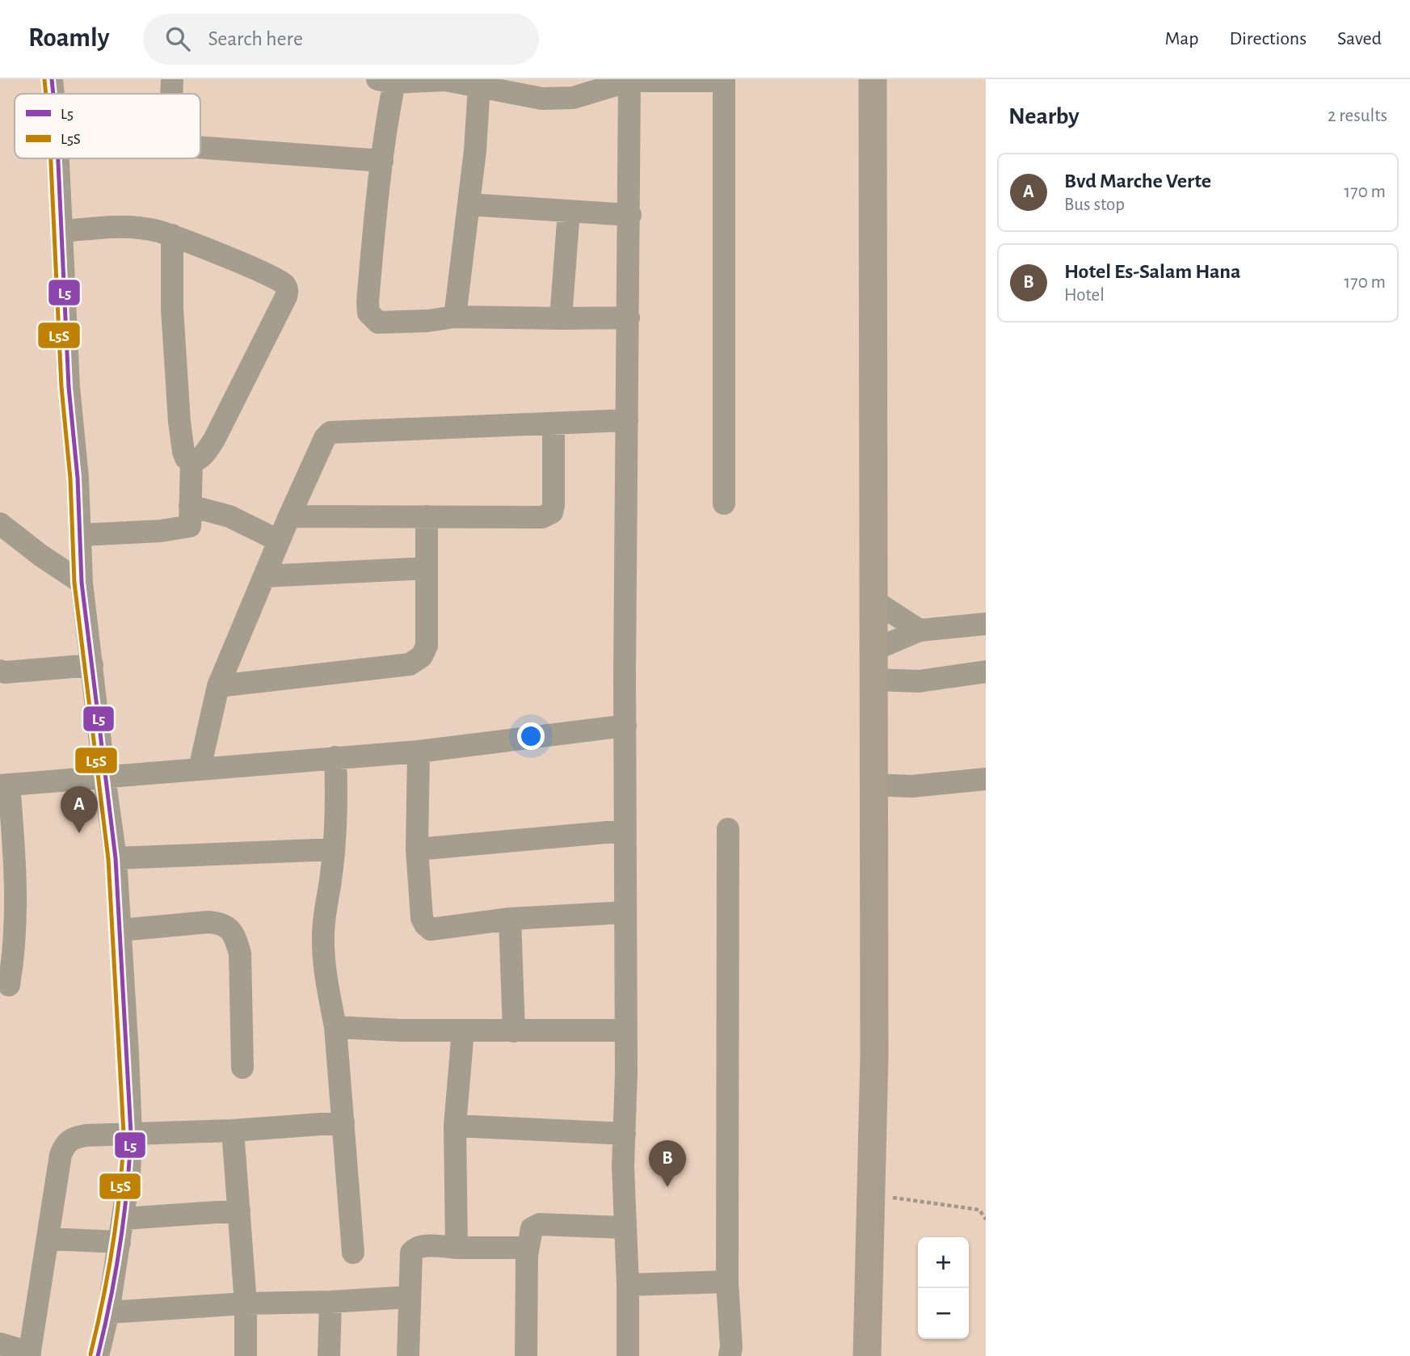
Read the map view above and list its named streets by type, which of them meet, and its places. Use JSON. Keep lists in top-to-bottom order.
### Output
{
  "lines": ["transit line L5", "transit line L5S"],
  "legend": ["L5", "L5S"],
  "page": {
    "header": "Roamly",
    "search": "Search here",
    "nav": ["Map", "Directions", "Saved"],
    "heading": ["Nearby", "2 results"],
    "list": [
      {
        "mark": "A",
        "name": "Bvd Marche Verte",
        "note": "Bus stop",
        "value": "170 m"
      },
      {
        "mark": "B",
        "name": "Hotel Es-Salam Hana",
        "note": "Hotel",
        "value": "170 m"
      }
    ],
    "pins": ["A", "B"],
    "map_buttons": ["+", "−"]
  }
}
